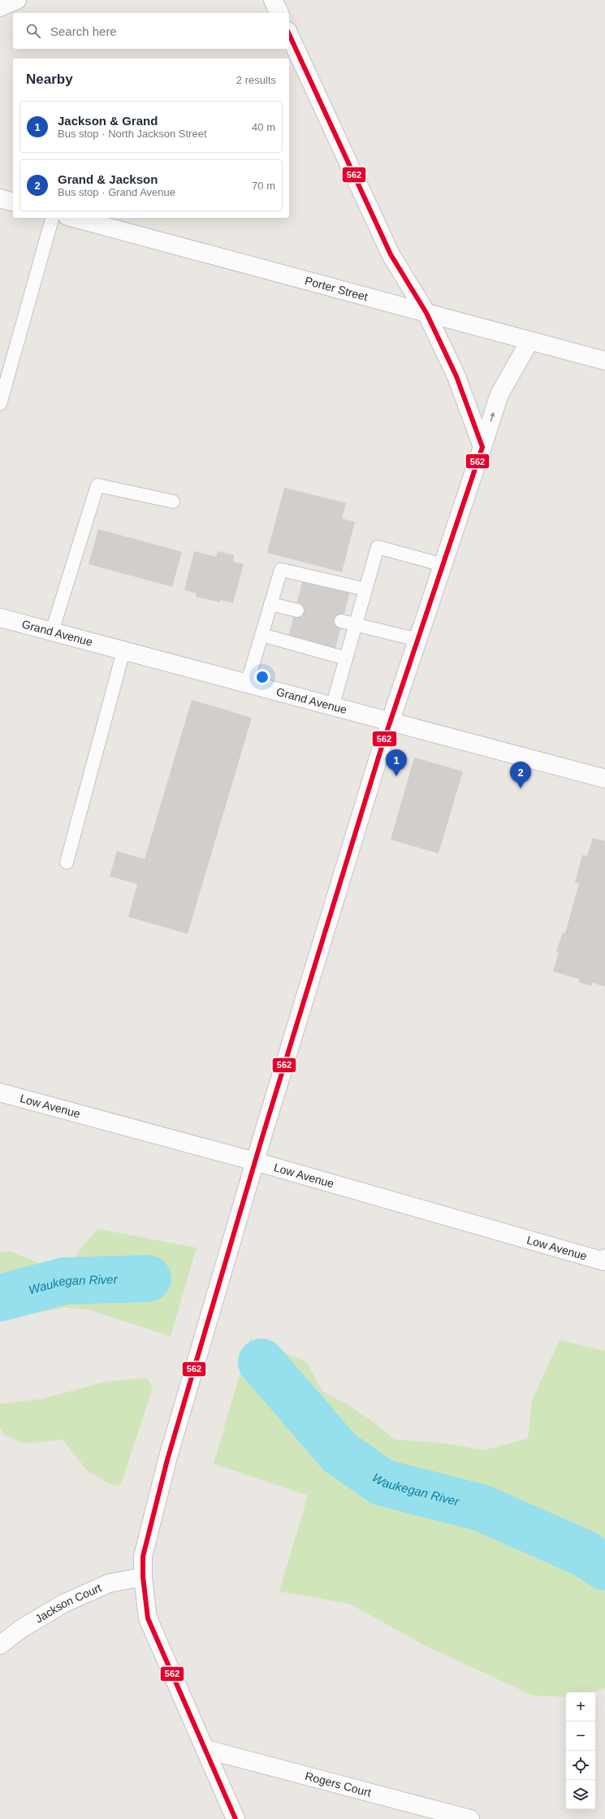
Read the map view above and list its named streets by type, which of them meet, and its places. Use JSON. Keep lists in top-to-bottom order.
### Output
{
  "streets": {
    "street": [
      "Porter Street",
      "Grand Avenue",
      "Low Avenue",
      "Jackson Court",
      "Rogers Court"
    ]
  },
  "water": ["Waukegan River"],
  "lines": ["transit line 562"],
  "page": {
    "search": "Search here",
    "heading": ["Nearby", "2 results"],
    "list": [
      {
        "mark": "1",
        "name": "Jackson & Grand",
        "note": "Bus stop · North Jackson Street",
        "value": "40 m"
      },
      {
        "mark": "2",
        "name": "Grand & Jackson",
        "note": "Bus stop · Grand Avenue",
        "value": "70 m"
      }
    ],
    "pins": ["1", "2"],
    "map_buttons": ["+", "−"]
  }
}
